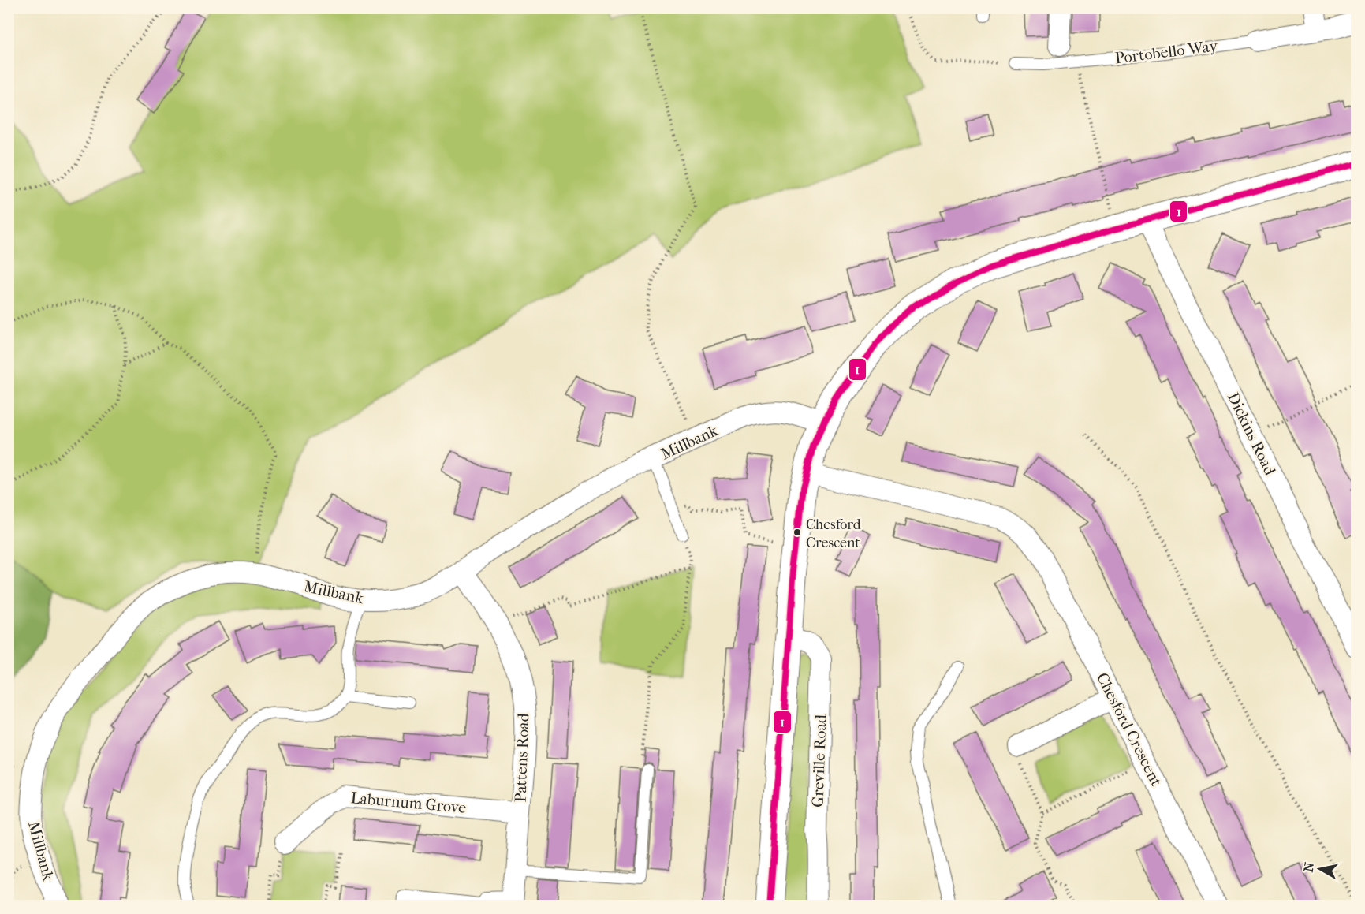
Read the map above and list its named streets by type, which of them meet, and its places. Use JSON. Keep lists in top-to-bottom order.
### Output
{
  "streets": {
    "street": [
      "Portobello Way",
      "Dickins Road",
      "Millbank",
      "Chesford Crescent",
      "Pattens Road",
      "Greville Road",
      "Laburnum Grove"
    ]
  },
  "crossings": [
    ["Millbank", "Pattens Road"],
    ["Pattens Road", "Laburnum Grove"]
  ],
  "places": ["Chesford Crescent"],
  "lines": ["transit line 1"],
  "north": "left"
}
